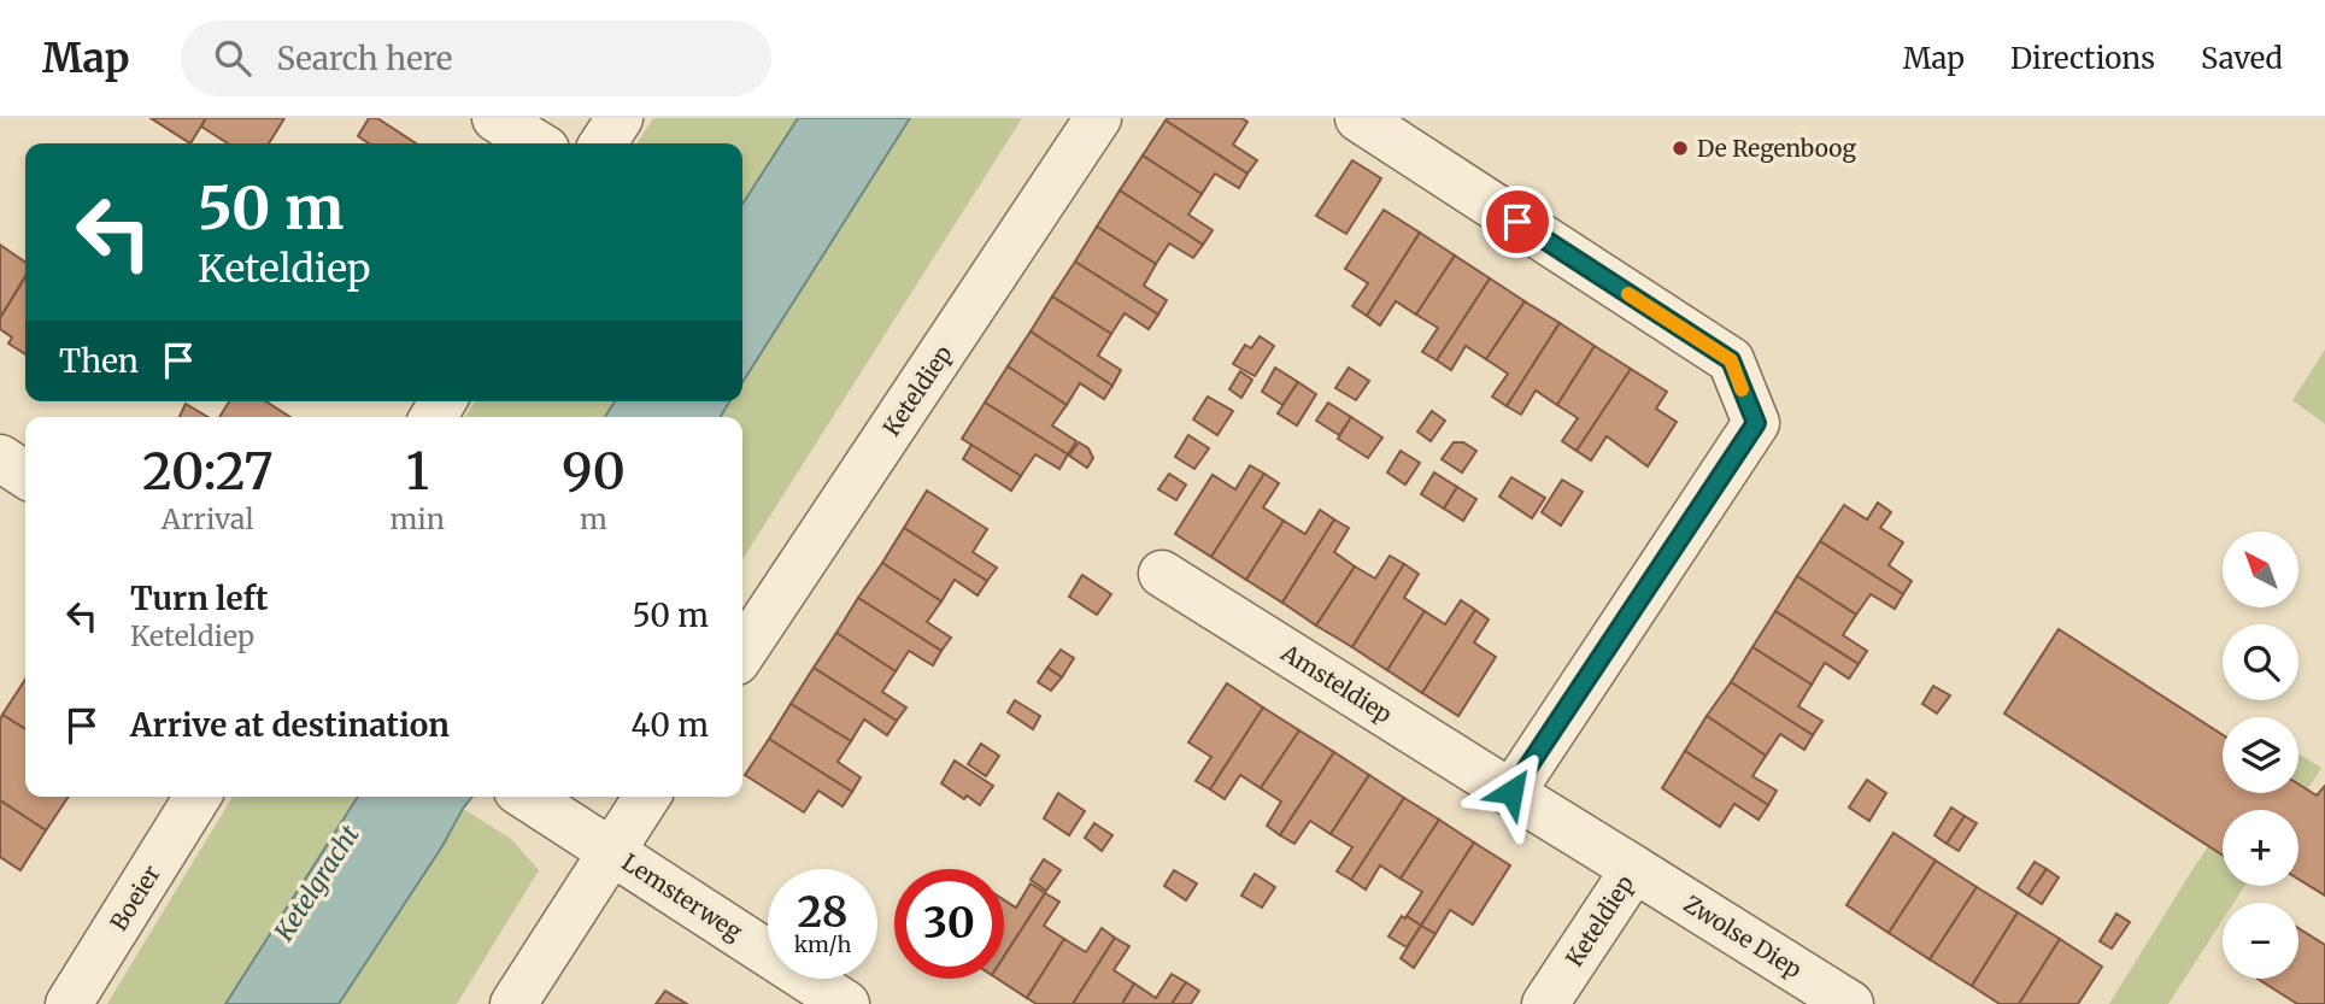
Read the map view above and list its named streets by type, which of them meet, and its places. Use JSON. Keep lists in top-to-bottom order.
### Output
{
  "streets": {
    "street": [
      "Keteldiep",
      "Amsteldiep",
      "Lemsterweg",
      "Boeier",
      "Zwolse Diep"
    ]
  },
  "crossings": [
    ["Keteldiep", "Amsteldiep"],
    ["Keteldiep", "Zwolse Diep"]
  ],
  "water": ["Ketelgracht"],
  "places": ["De Regenboog"],
  "north": "top left",
  "page": {
    "header": "Map",
    "search": "Search here",
    "nav": ["Map", "Directions", "Saved"],
    "turn": ["50 m", "Keteldiep"],
    "then": "Then",
    "eta": [
      "20:27",
      "Arrival",
      "1",
      "min",
      "90",
      "m"
    ],
    "map_buttons": ["+", "−"],
    "list": [
      {
        "name": "Turn left",
        "note": "Keteldiep",
        "value": "50 m"
      },
      {
        "name": "Arrive at destination",
        "value": "40 m"
      }
    ],
    "speed": "28 km/h",
    "limit": "30"
  }
}
